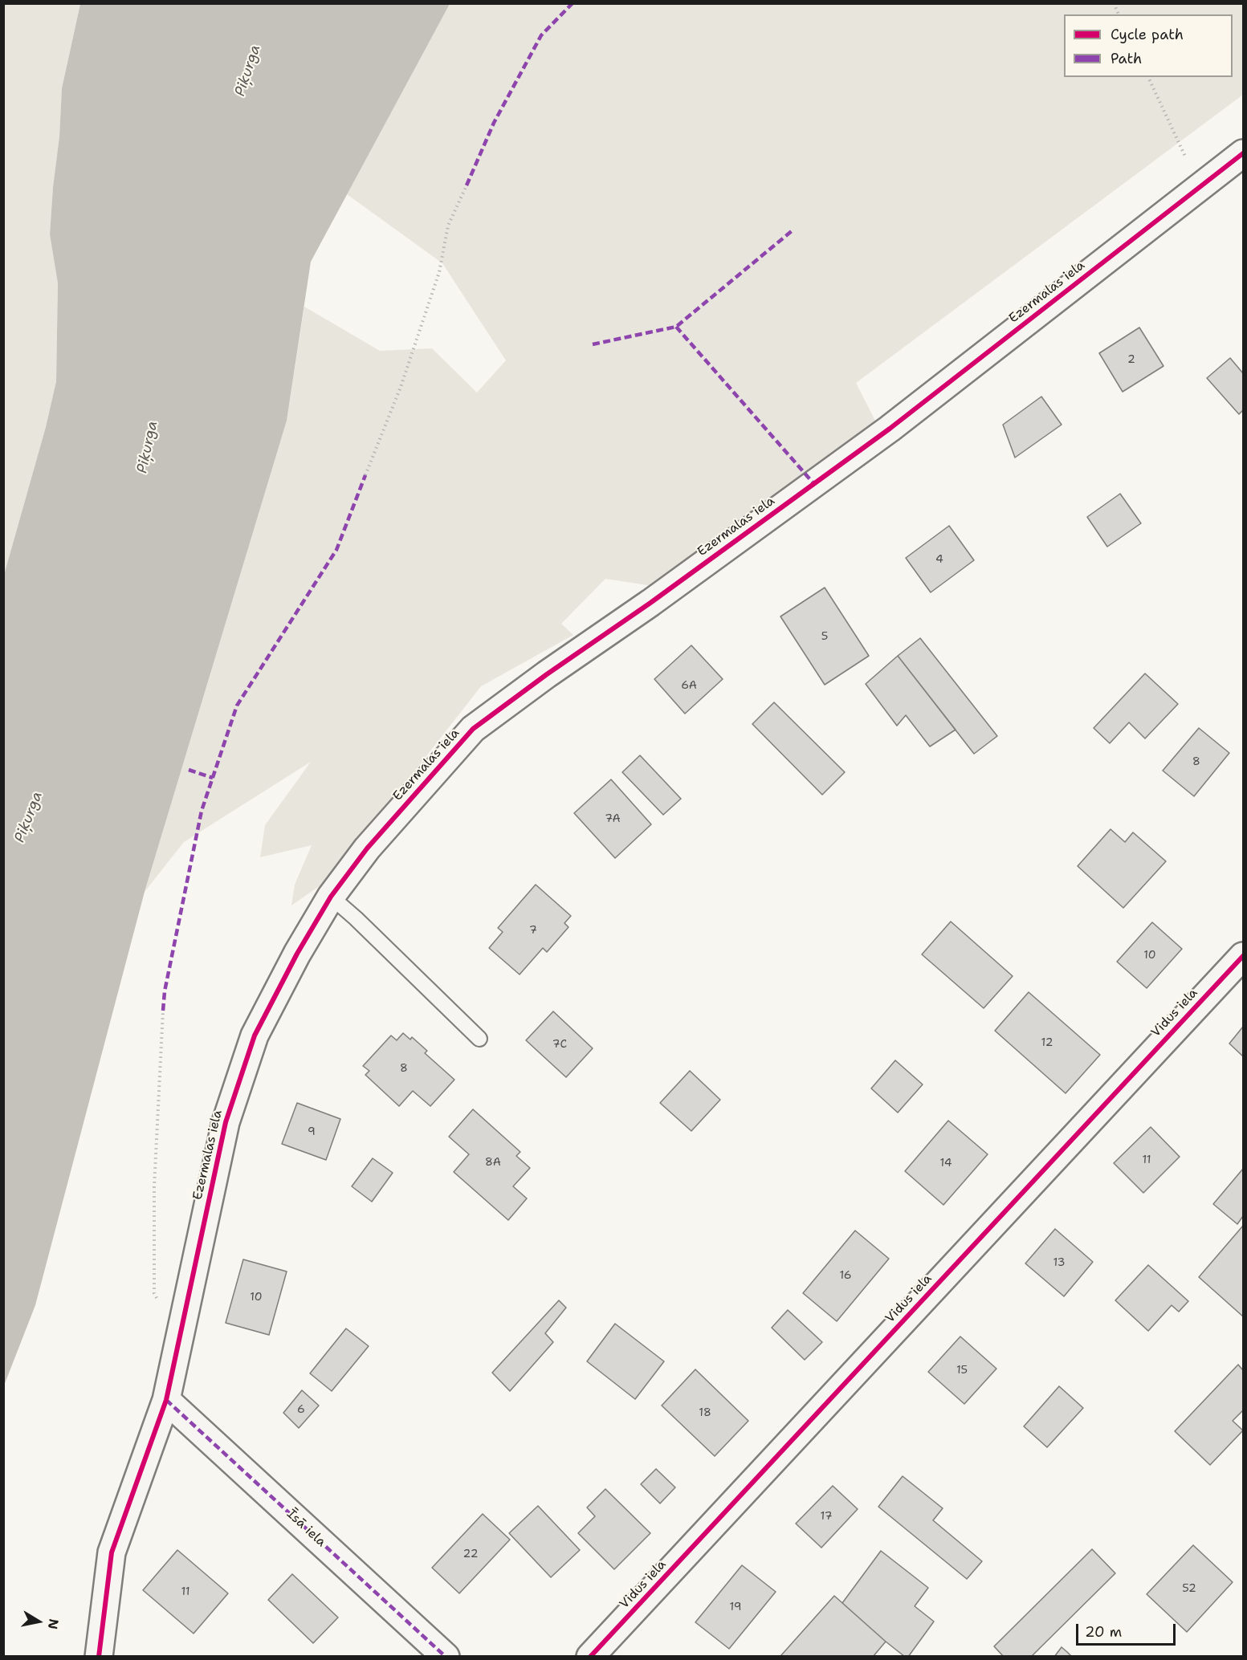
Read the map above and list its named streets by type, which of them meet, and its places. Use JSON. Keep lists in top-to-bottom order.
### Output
{
  "streets": {
    "street": ["Ezermalas iela", "Vidus iela", "Īsā iela"]
  },
  "crossings": [
    ["Ezermalas iela", "Īsā iela"]
  ],
  "water": ["Piķurga"],
  "house_numbers": [
    "2",
    "4",
    "5",
    "6A",
    "8",
    "7A",
    "7",
    "10",
    "12",
    "7C",
    "8",
    "9",
    "11",
    "8A",
    "14",
    "13",
    "16",
    "10",
    "15",
    "6",
    "18",
    "17",
    "22",
    "52",
    "11",
    "19"
  ],
  "legend": ["Cycle path", "Path"],
  "scale_bar": "20 m",
  "north": "right"
}
